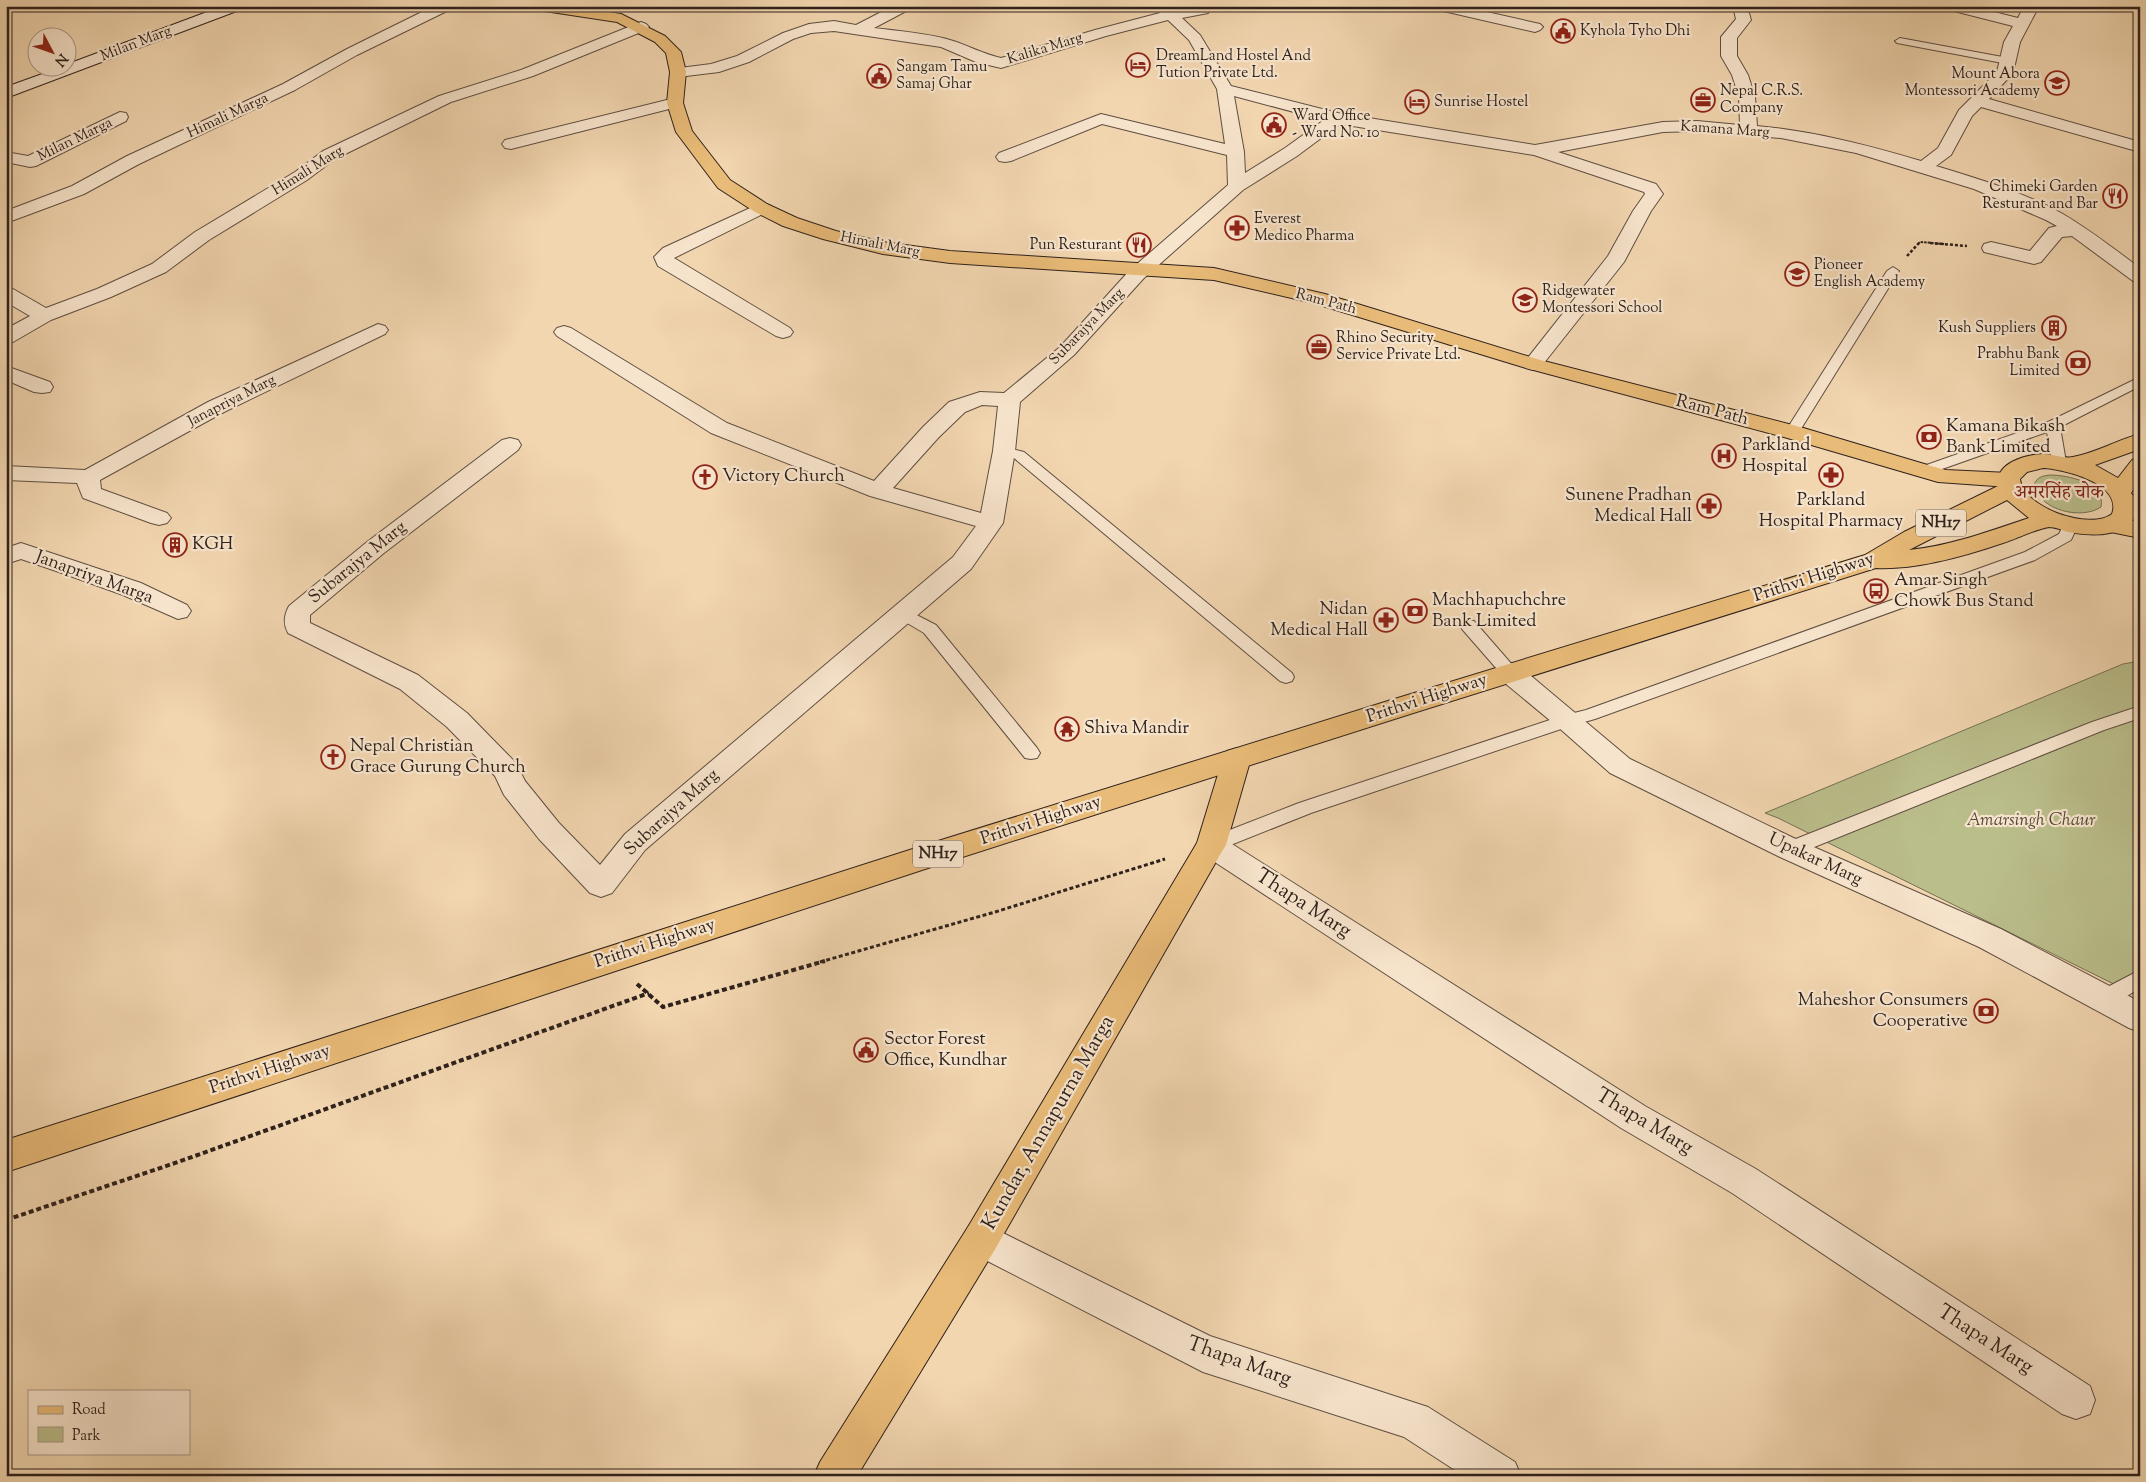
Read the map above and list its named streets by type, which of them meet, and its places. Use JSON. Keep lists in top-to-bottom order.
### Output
{
  "streets": {
    "main road": [
      "Himali Marg",
      "Ram Path",
      "NH17",
      "Prithvi Highway",
      "Kundar, Annapurna Marga"
    ],
    "street": [
      "Milan Marg",
      "Kalika Marg",
      "Himali Marga",
      "Kamana Marg",
      "Milan Marga",
      "Subarajya Marg",
      "Janapriya Marg",
      "Janapriya Marga",
      "Upakar Marg",
      "Thapa Marg"
    ]
  },
  "crossings": [
    ["Kamana Marg", "Subarajya Marg"],
    ["Himali Marg", "Ram Path"],
    ["Himali Marg", "Subarajya Marg"],
    ["Ram Path", "Subarajya Marg"],
    ["Ram Path", "Prithvi Highway"],
    ["Prithvi Highway", "Upakar Marg"],
    ["Prithvi Highway", "Kundar, Annapurna Marga"],
    ["Thapa Marg", "Kundar, Annapurna Marga"]
  ],
  "districts": ["अमरसिंह चोक"],
  "parks": ["Amarsingh Chaur"],
  "places": {
    "public building": [
      "Kyhola Tyho Dhi",
      "Sangam Tamu Samaj Ghar",
      "Ward Office - Ward No. 10",
      "Sector Forest Office, Kundhar"
    ],
    "hotel": ["DreamLand Hostel And Tution Private Ltd.", "Sunrise Hostel"],
    "school or university": ["Mount Abora Montessori Academy", "Pioneer English Academy", "Ridgewater Montessori School"],
    "office": ["Nepal C.R.S. Company", "Rhino Security Service Private Ltd."],
    "restaurant": ["Chimeki Garden Resturant and Bar", "Pun Resturant"],
    "pharmacy": [
      "Everest Medico Pharma",
      "Parkland Hospital Pharmacy",
      "Sunene Pradhan Medical Hall",
      "Nidan Medical Hall"
    ],
    "building": ["Kush Suppliers", "KGH"],
    "bank": [
      "Prabhu Bank Limited",
      "Kamana Bikash Bank Limited",
      "Machhapuchchre Bank Limited",
      "Maheshor Consumers Cooperative"
    ],
    "hospital": ["Parkland Hospital"],
    "church": ["Victory Church", "Nepal Christian Grace Gurung Church"],
    "bus stop": ["Amar Singh Chowk Bus Stand"],
    "temple": ["Shiva Mandir"]
  },
  "legend": ["Road", "Park"],
  "north": "bottom right"
}
